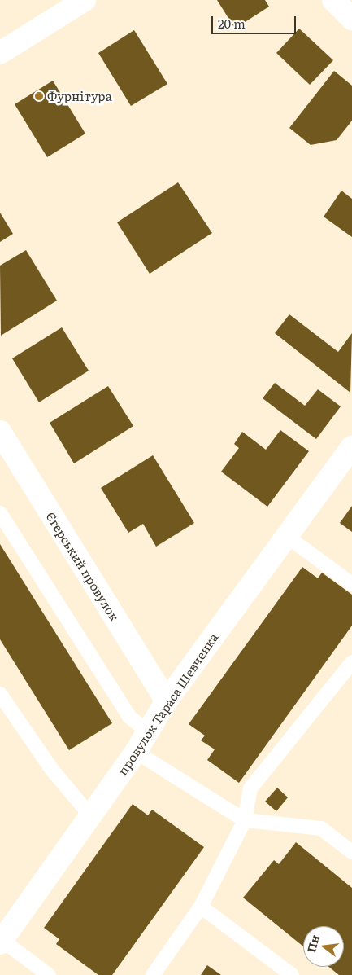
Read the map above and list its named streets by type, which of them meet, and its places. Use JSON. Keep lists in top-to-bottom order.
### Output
{
  "streets": {
    "street": ["Єгерський провулок", "провулок Тараса Шевченка"]
  },
  "crossings": [
    ["Єгерський провулок", "провулок Тараса Шевченка"]
  ],
  "places": ["Фурнітура"],
  "scale_bar": "20 m",
  "north": "left"
}
